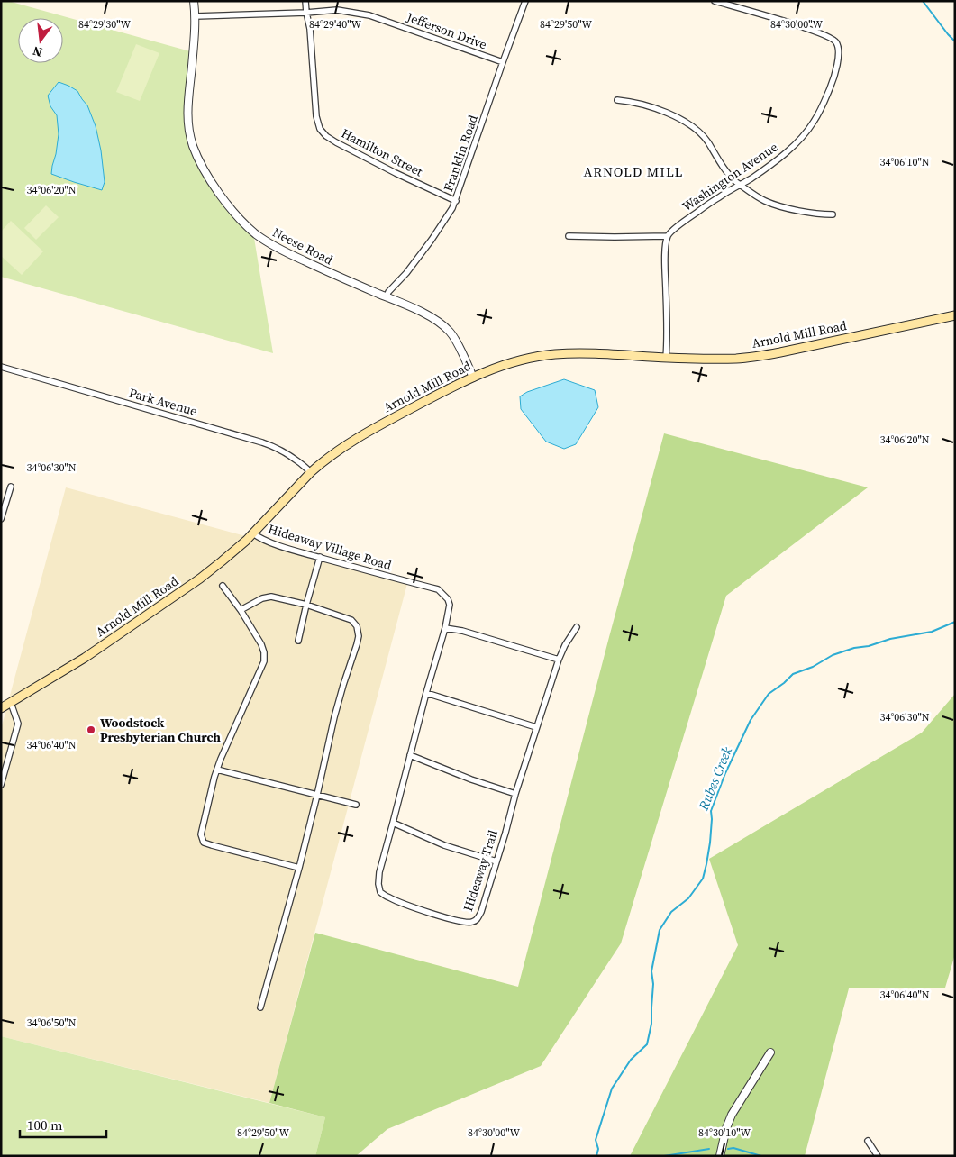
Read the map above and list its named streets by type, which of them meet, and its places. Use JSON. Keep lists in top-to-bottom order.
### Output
{
  "streets": {
    "main road": ["Arnold Mill Road"],
    "street": [
      "Jefferson Drive",
      "Hamilton Street",
      "Franklin Road",
      "Washington Avenue",
      "Neese Road",
      "Park Avenue",
      "Hideaway Village Road",
      "Hideaway Trail"
    ]
  },
  "crossings": [
    ["Jefferson Drive", "Hamilton Street"],
    ["Jefferson Drive", "Franklin Road"],
    ["Jefferson Drive", "Neese Road"],
    ["Hamilton Street", "Franklin Road"],
    ["Franklin Road", "Neese Road"],
    ["Neese Road", "Arnold Mill Road"],
    ["Arnold Mill Road", "Park Avenue"],
    ["Arnold Mill Road", "Hideaway Village Road"],
    ["Hideaway Village Road", "Hideaway Trail"]
  ],
  "districts": ["ARNOLD MILL"],
  "water": ["Rubes Creek"],
  "places": ["Woodstock Presbyterian Church"],
  "scale_bar": "100 m",
  "north": "bottom",
  "coordinates": [
    "84°29'30\"W",
    "84°29'40\"W",
    "84°29'50\"W",
    "84°30'00\"W",
    "34°06'10\"N",
    "34°06'20\"N",
    "34°06'30\"N",
    "34°06'40\"N",
    "34°06'50\"N",
    "84°30'10\"W"
  ]
}
